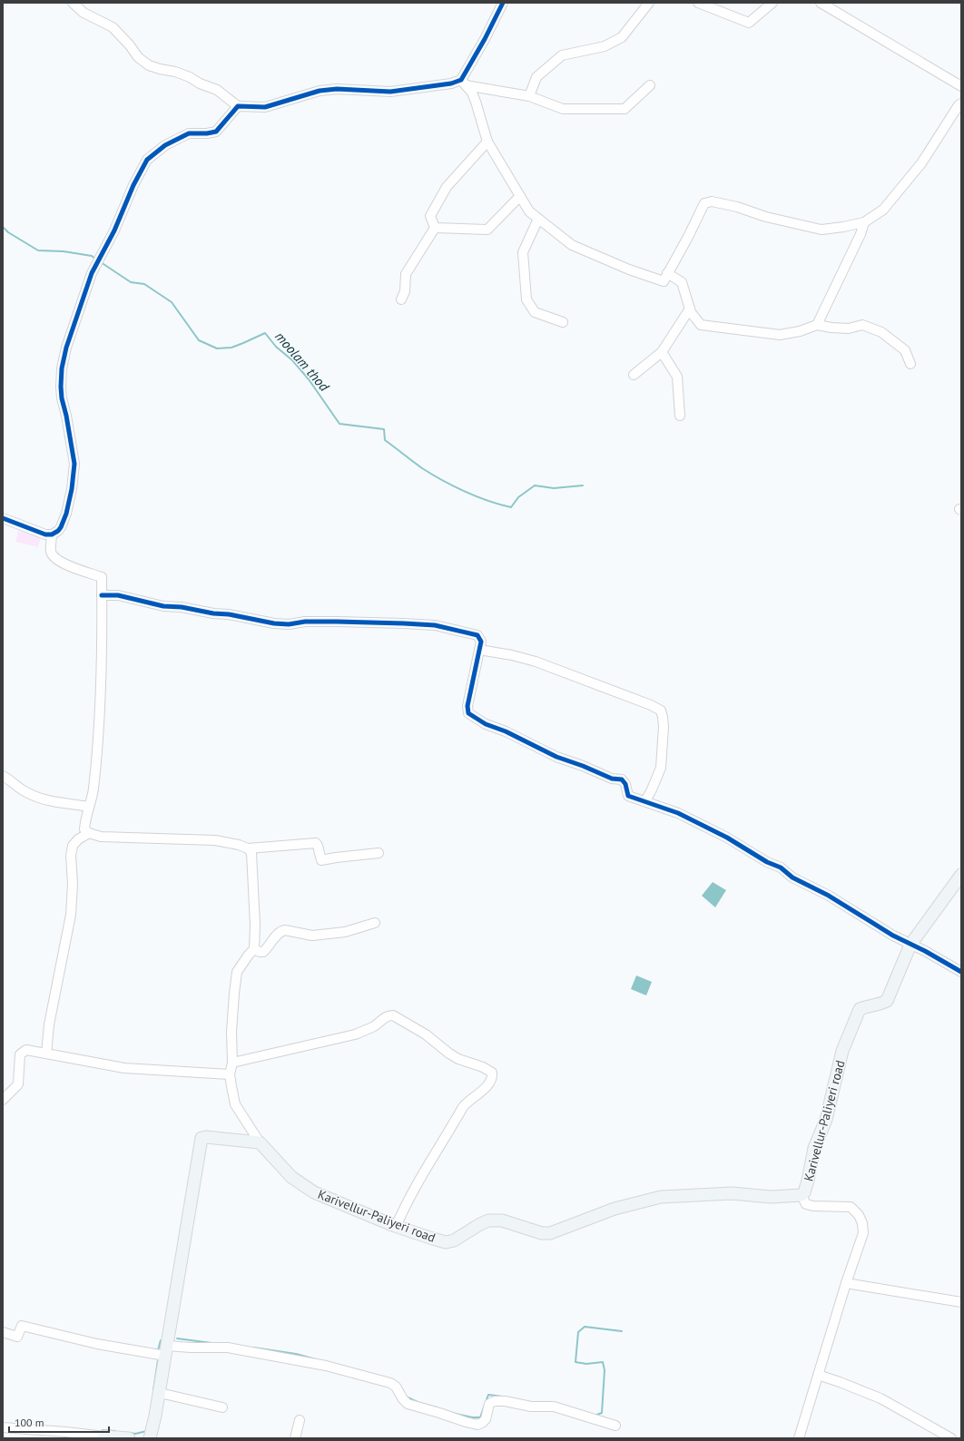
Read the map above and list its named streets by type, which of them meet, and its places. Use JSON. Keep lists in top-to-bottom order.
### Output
{
  "streets": {
    "main road": ["Karivellur-Paliyeri road"]
  },
  "water": ["moolam thod"],
  "scale_bar": "100 m"
}
